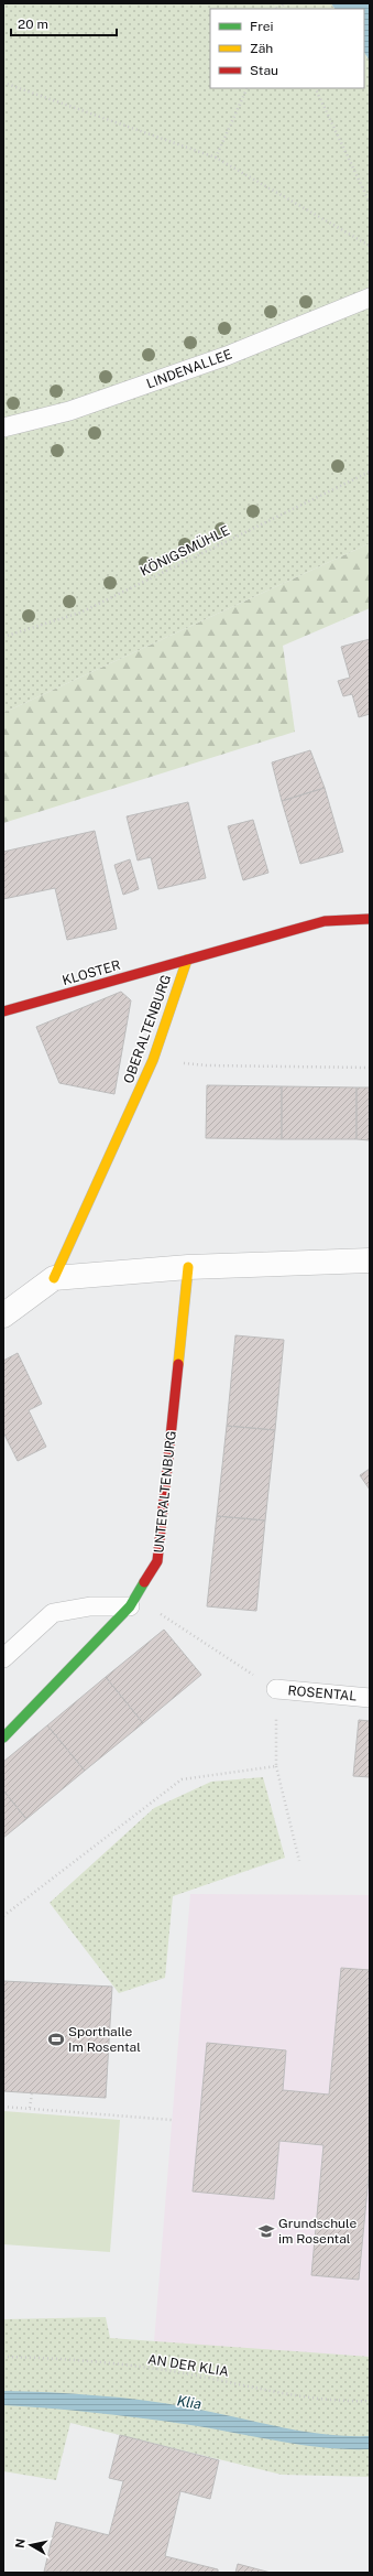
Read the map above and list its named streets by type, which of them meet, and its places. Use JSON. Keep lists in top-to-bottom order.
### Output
{
  "streets": {
    "street": ["KLOSTER", "OBERALTENBURG", "UNTERALTENBURG"],
    "lane": ["LINDENALLEE", "ROSENTAL"],
    "path": ["KÖNIGSMÜHLE", "AN DER KLIA"]
  },
  "crossings": [
    ["KLOSTER", "OBERALTENBURG"]
  ],
  "water": ["Klia"],
  "places": {
    "sports": ["Sporthalle Im Rosental"],
    "school or university": ["Grundschule im Rosental"]
  },
  "legend": ["Frei", "Zäh", "Stau"],
  "scale_bar": "20 m",
  "north": "left"
}
